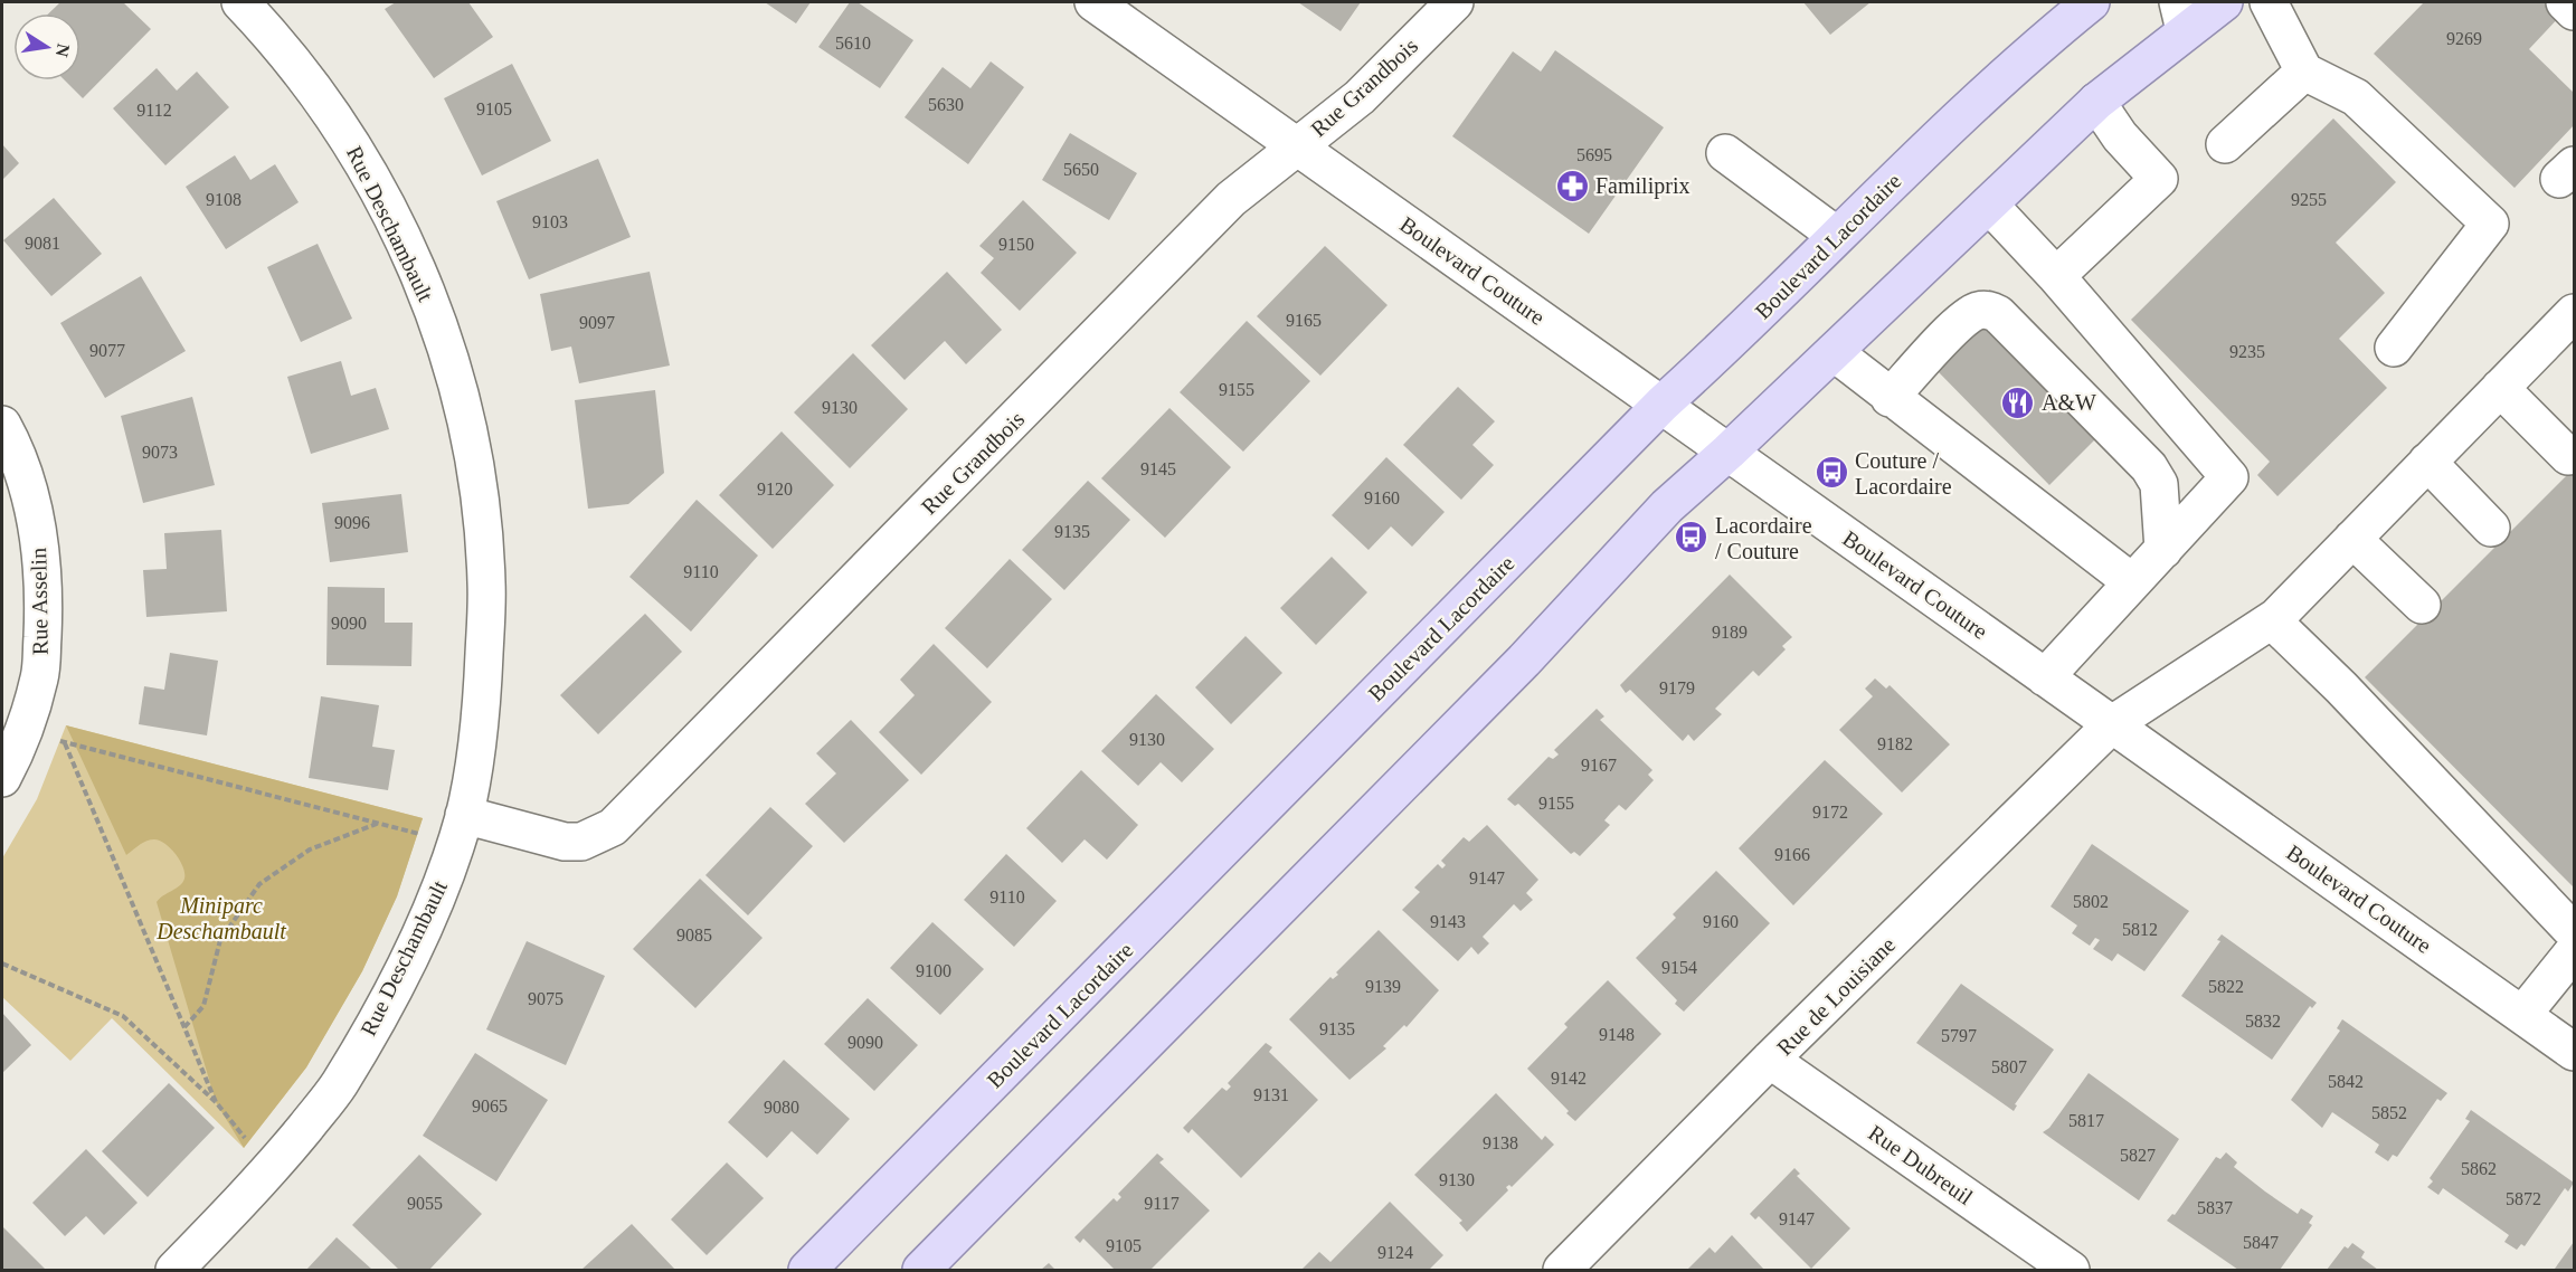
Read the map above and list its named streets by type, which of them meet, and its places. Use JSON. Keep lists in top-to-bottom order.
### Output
{
  "streets": {
    "main road": ["Boulevard Lacordaire"],
    "street": [
      "Rue Grandbois",
      "Rue Deschambault",
      "Boulevard Couture",
      "Rue Asselin",
      "Rue de Louisiane",
      "Rue Dubreuil"
    ]
  },
  "crossings": [
    ["Rue Grandbois", "Rue Deschambault"],
    ["Rue Grandbois", "Boulevard Couture"],
    ["Boulevard Lacordaire", "Boulevard Couture"],
    ["Boulevard Couture", "Rue de Louisiane"],
    ["Rue de Louisiane", "Rue Dubreuil"]
  ],
  "parks": ["Miniparc Deschambault"],
  "places": {
    "pharmacy": ["Familiprix"],
    "restaurant": ["A&W"],
    "bus stop": ["Couture / Lacordaire", "Lacordaire / Couture"]
  },
  "house_numbers": [
    "9269",
    "5610",
    "5630",
    "9105",
    "9112",
    "5695",
    "5650",
    "9108",
    "9255",
    "9103",
    "9081",
    "9150",
    "9165",
    "9097",
    "9077",
    "9235",
    "9155",
    "9130",
    "9073",
    "9145",
    "9120",
    "9160",
    "9096",
    "9135",
    "9110",
    "9090",
    "9189",
    "9179",
    "9130",
    "9182",
    "9167",
    "9155",
    "9172",
    "9166",
    "9147",
    "9110",
    "5802",
    "9143",
    "9160",
    "5812",
    "9085",
    "9154",
    "9100",
    "9139",
    "5822",
    "9075",
    "5832",
    "9135",
    "9148",
    "5797",
    "9090",
    "5807",
    "9142",
    "5842",
    "9131",
    "9065",
    "9080",
    "5852",
    "5817",
    "9138",
    "5827",
    "5862",
    "9130",
    "5872",
    "9055",
    "9117",
    "5837",
    "9147",
    "5847",
    "9105",
    "9124"
  ],
  "north": "right"
}
